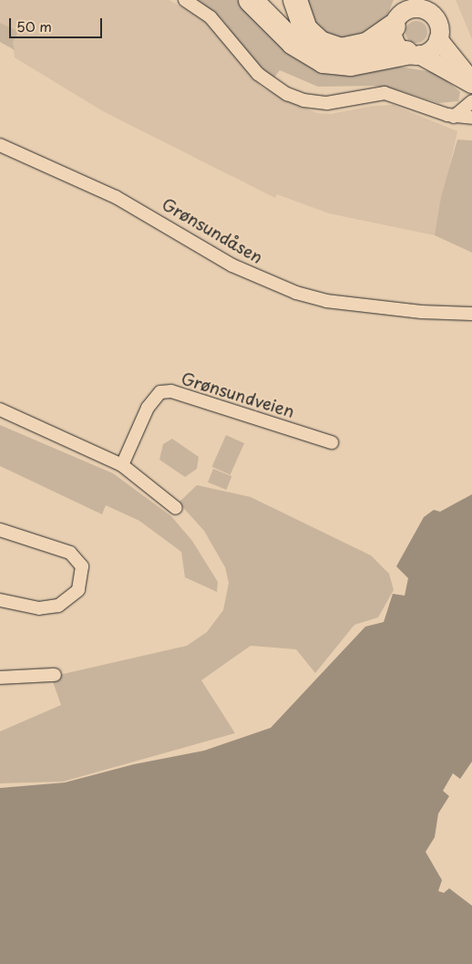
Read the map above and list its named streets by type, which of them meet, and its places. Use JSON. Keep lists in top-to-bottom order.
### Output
{
  "streets": {
    "street": ["Grønsundåsen", "Grønsundveien"]
  },
  "scale_bar": "50 m"
}
